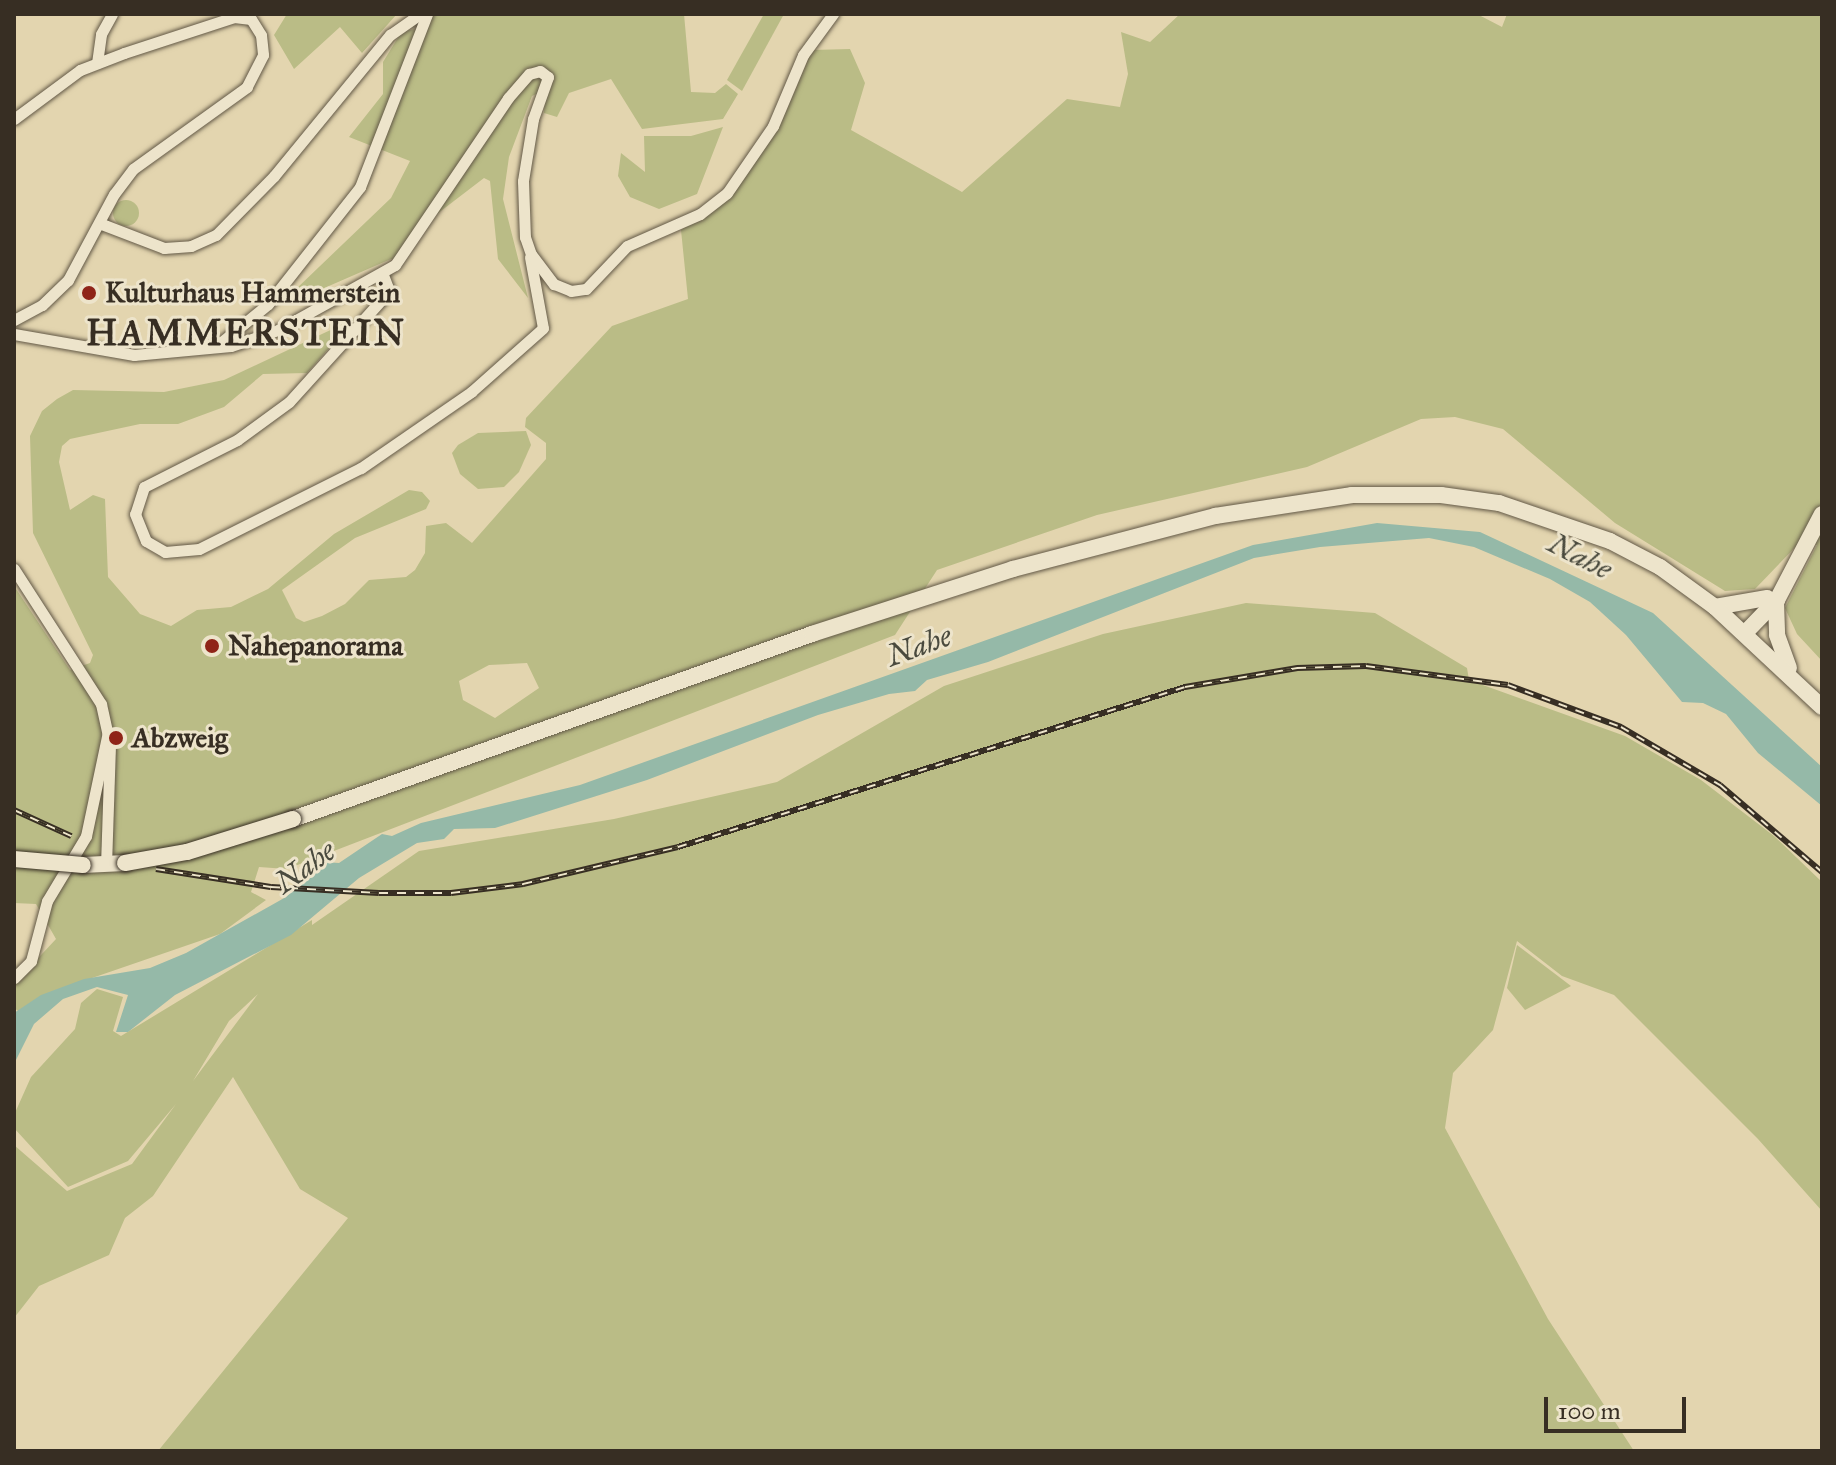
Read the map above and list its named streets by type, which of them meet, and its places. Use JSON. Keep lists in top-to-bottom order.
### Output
{
  "districts": ["HAMMERSTEIN"],
  "water": ["Nahe"],
  "places": ["Kulturhaus Hammerstein", "Nahepanorama", "Abzweig"],
  "scale_bar": "100 m"
}
